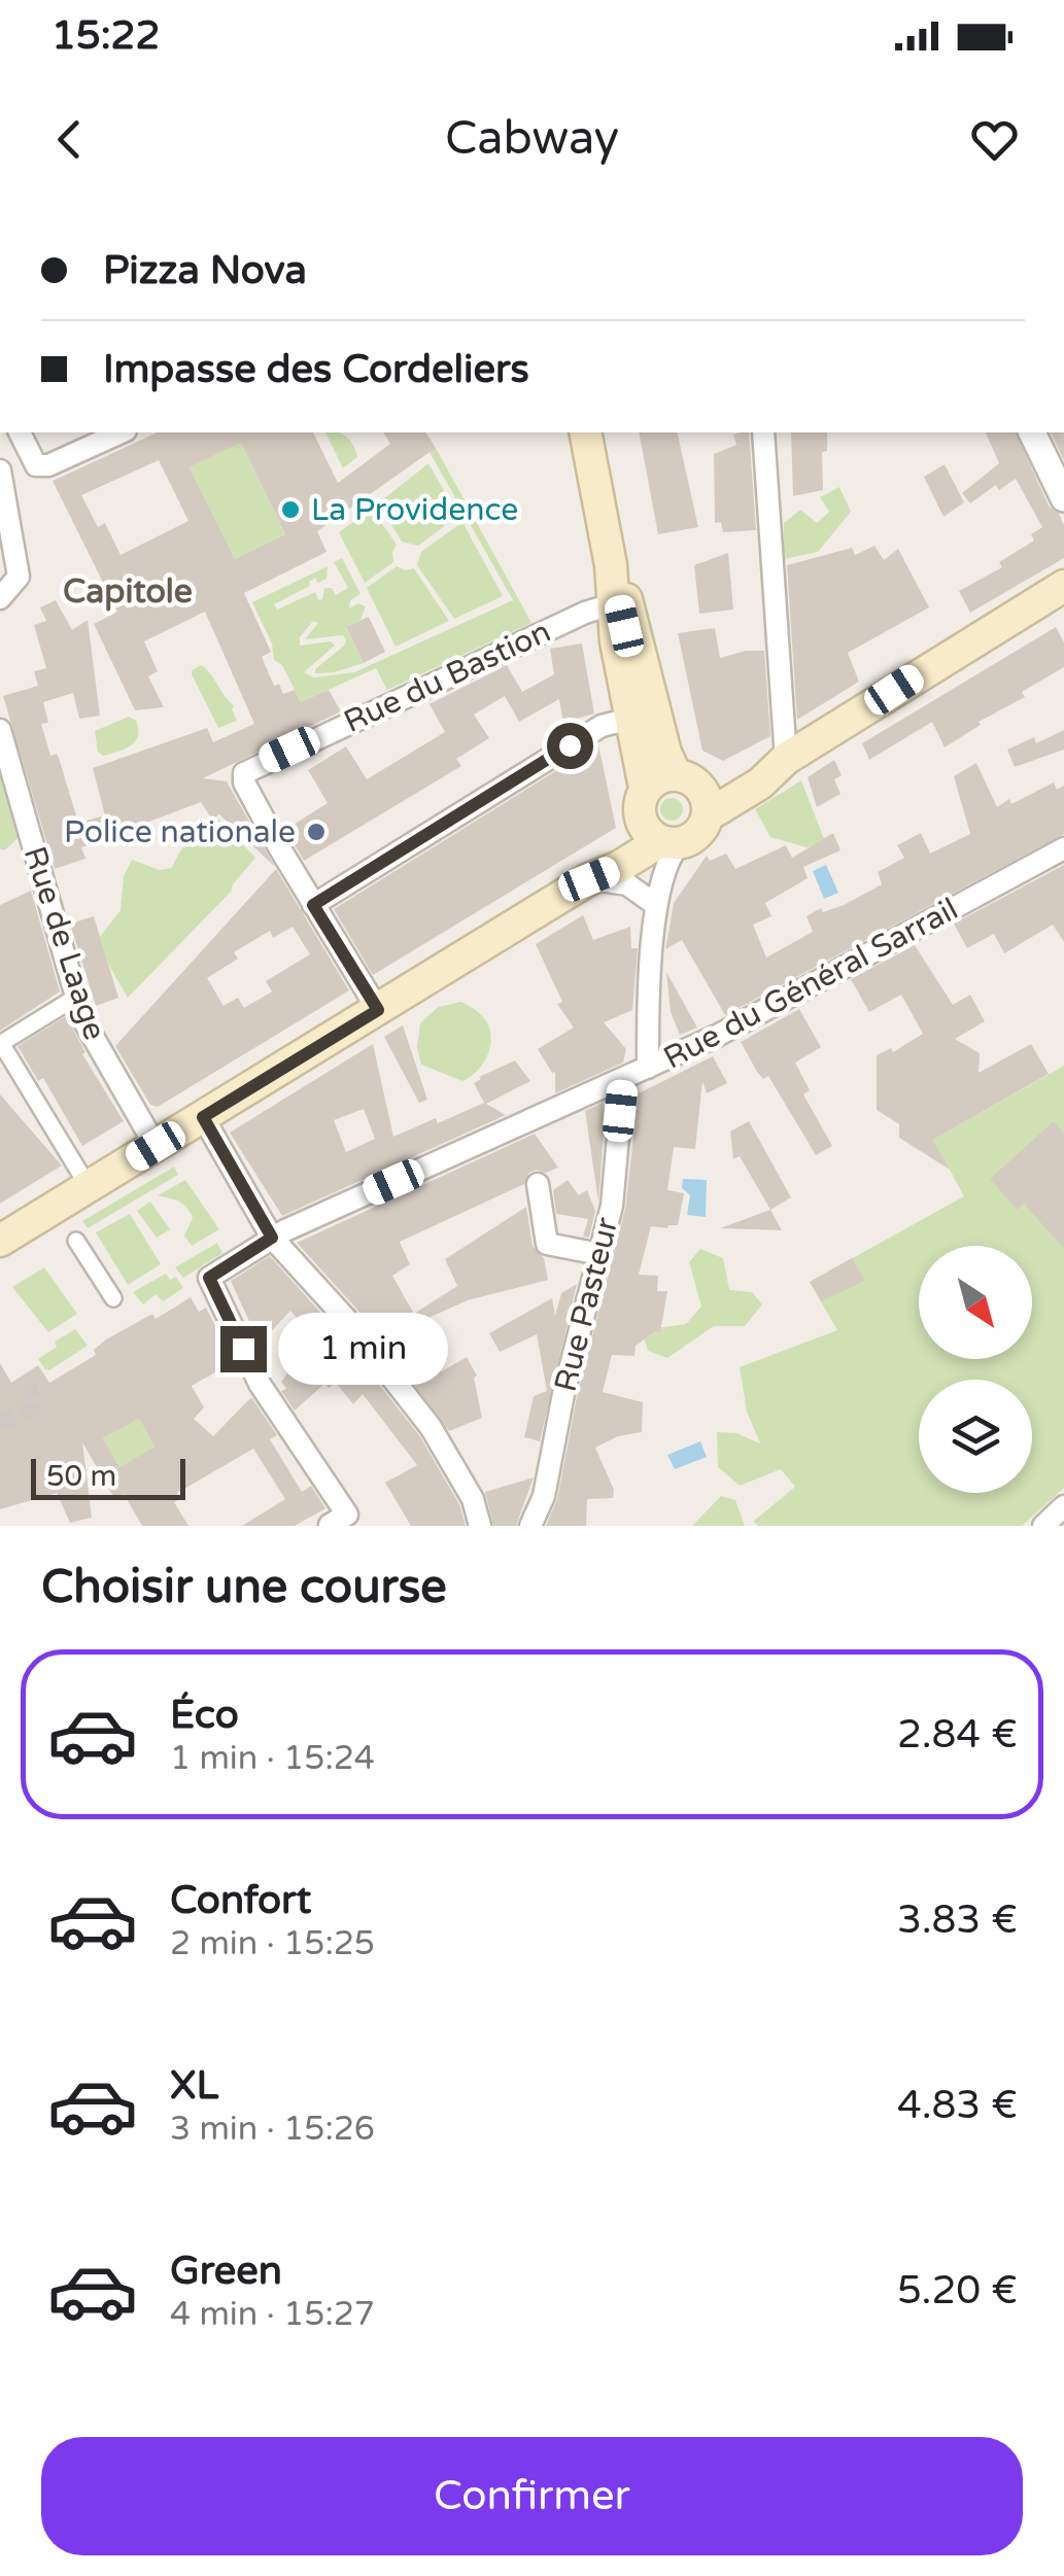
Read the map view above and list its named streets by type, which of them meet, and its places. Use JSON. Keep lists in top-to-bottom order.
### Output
{
  "streets": {
    "street": [
      "Rue du Bastion",
      "Rue de Laage",
      "Rue du Général Sarrail",
      "Rue Pasteur"
    ]
  },
  "crossings": [
    ["Rue du Général Sarrail", "Rue Pasteur"]
  ],
  "districts": ["Capitole"],
  "places": ["La Providence", "Police nationale"],
  "scale_bar": "50 m",
  "north": "bottom right",
  "page": {
    "status": "15:22",
    "header": "Cabway",
    "banner": ["Pizza Nova", "Impasse des Cordeliers"],
    "bubble": "1 min",
    "scale": "50 m",
    "heading": "Choisir une course",
    "list": [
      {
        "name": "Éco",
        "note": "1 min · 15:24",
        "value": "2.84 €"
      },
      {
        "name": "Confort",
        "note": "2 min · 15:25",
        "value": "3.83 €"
      },
      {
        "name": "XL",
        "note": "3 min · 15:26",
        "value": "4.83 €"
      },
      {
        "name": "Green",
        "note": "4 min · 15:27",
        "value": "5.20 €"
      }
    ],
    "buttons": "Confirmer"
  }
}
